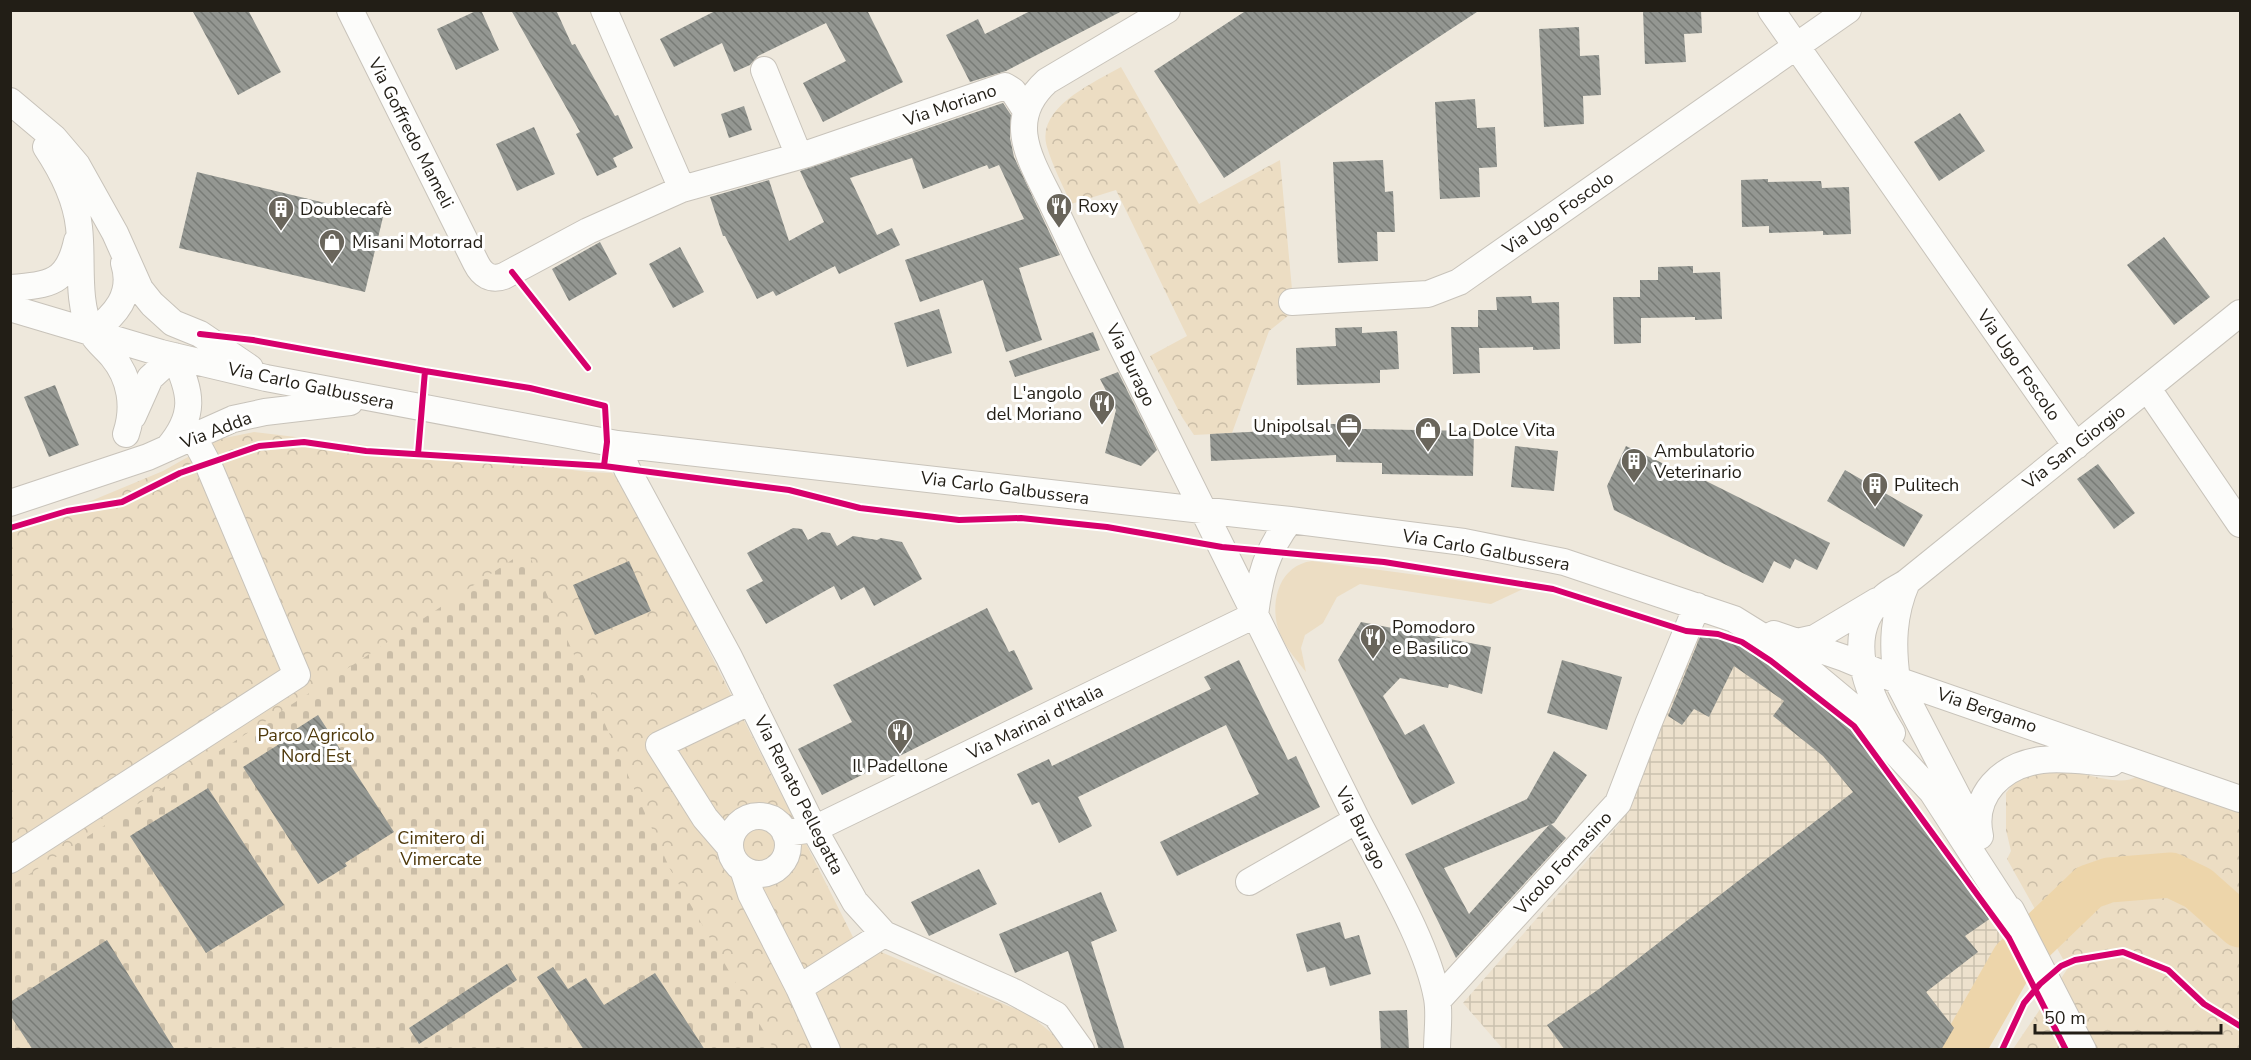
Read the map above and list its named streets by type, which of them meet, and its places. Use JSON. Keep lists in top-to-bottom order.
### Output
{
  "streets": {
    "street": [
      "Via Moriano",
      "Via Goffredo Mameli",
      "Via Ugo Foscolo",
      "Via Burago",
      "Via Carlo Galbussera",
      "Via Adda",
      "Via San Giorgio",
      "Via Bergamo",
      "Via Marinai d'Italia",
      "Via Renato Pellegatta",
      "Vicolo Fornasino"
    ]
  },
  "crossings": [
    ["Via Moriano", "Via Goffredo Mameli"],
    ["Via Moriano", "Via Burago"],
    ["Via Ugo Foscolo", "Via San Giorgio"],
    ["Via Burago", "Via Carlo Galbussera"],
    ["Via Burago", "Via Marinai d'Italia"],
    ["Via Burago", "Vicolo Fornasino"],
    ["Via Carlo Galbussera", "Via Adda"],
    ["Via Carlo Galbussera", "Via San Giorgio"],
    ["Via Carlo Galbussera", "Via Bergamo"],
    ["Via Carlo Galbussera", "Via Renato Pellegatta"],
    ["Via Carlo Galbussera", "Vicolo Fornasino"],
    ["Via San Giorgio", "Via Bergamo"],
    ["Via Marinai d'Italia", "Via Renato Pellegatta"]
  ],
  "parks": ["Parco Agricolo Nord Est", "Cimitero di Vimercate"],
  "places": {
    "restaurant": [
      "Roxy",
      "L'angolo del Moriano",
      "Pomodoro e Basilico",
      "Il Padellone"
    ],
    "building": ["Doublecafè", "Ambulatorio Veterinario", "Pulitech"],
    "shop": ["Misani Motorrad", "La Dolce Vita"],
    "office": ["Unipolsal"]
  },
  "scale_bar": "50 m"
}
